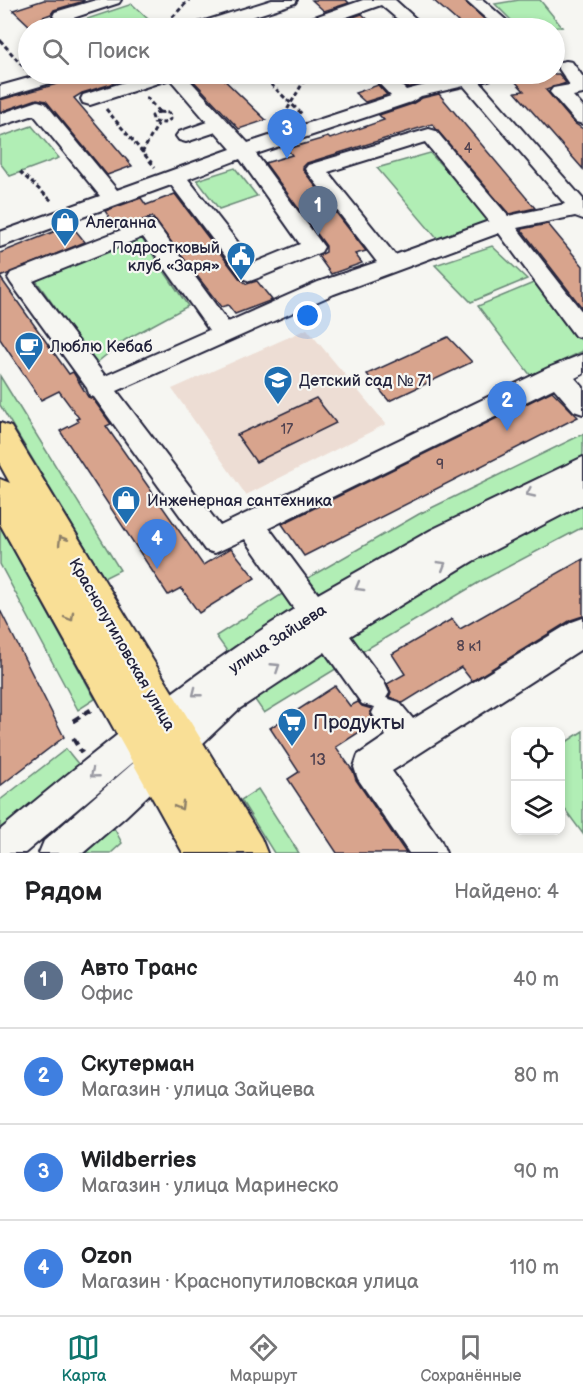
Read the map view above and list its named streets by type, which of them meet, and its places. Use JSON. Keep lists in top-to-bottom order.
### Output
{
  "streets": {
    "main road": ["Краснопутиловская улица"],
    "street": ["улица Зайцева"]
  },
  "crossings": [
    ["улица Зайцева", "Краснопутиловская улица"]
  ],
  "places": {
    "shop": ["Алеганна", "Инженерная сантехника"],
    "public building": ["Подростковый клуб «Заря»"],
    "cafe": ["Люблю Кебаб"],
    "school or university": ["Детский сад № 71"],
    "supermarket": ["Продукты"]
  },
  "house_numbers": [
    "4",
    "17",
    "9",
    "8 к1",
    "13"
  ],
  "page": {
    "search": "Поиск",
    "pins": [
      "3",
      "1",
      "2",
      "4"
    ],
    "heading": ["Рядом", "Найдено: 4"],
    "list": [
      {
        "mark": "1",
        "name": "Авто Транс",
        "note": "Офис",
        "value": "40 m"
      },
      {
        "mark": "2",
        "name": "Скутерман",
        "note": "Магазин · улица Зайцева",
        "value": "80 m"
      },
      {
        "mark": "3",
        "name": "Wildberries",
        "note": "Магазин · улица Маринеско",
        "value": "90 m"
      },
      {
        "mark": "4",
        "name": "Ozon",
        "note": "Магазин · Краснопутиловская улица",
        "value": "110 m"
      }
    ],
    "nav": ["Карта", "Маршрут", "Сохранённые"]
  }
}
